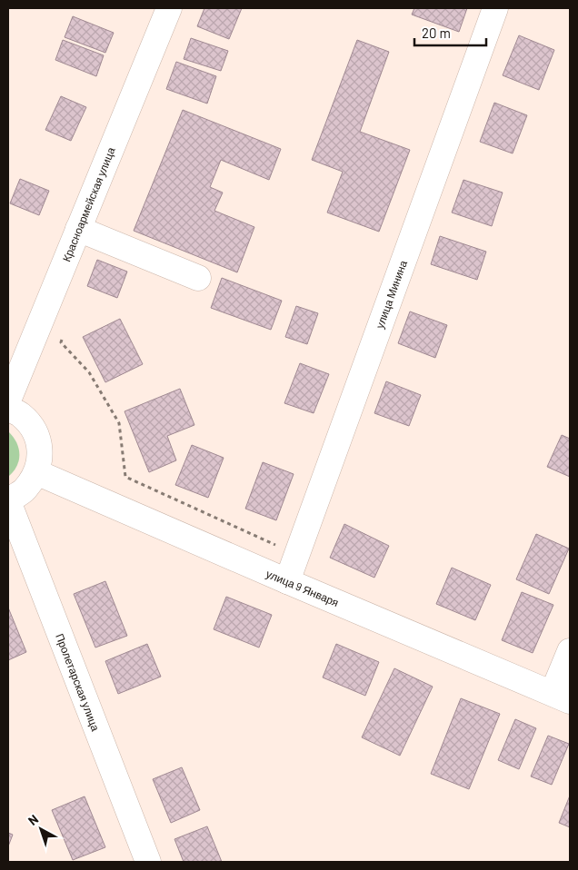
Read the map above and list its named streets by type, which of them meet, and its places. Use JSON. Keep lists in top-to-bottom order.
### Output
{
  "streets": {
    "street": [
      "Красноармейская улица",
      "улица Минина",
      "улица 9 Января",
      "Пролетарская улица"
    ]
  },
  "crossings": [
    ["улица Минина", "улица 9 Января"]
  ],
  "scale_bar": "20 m",
  "north": "top left"
}
